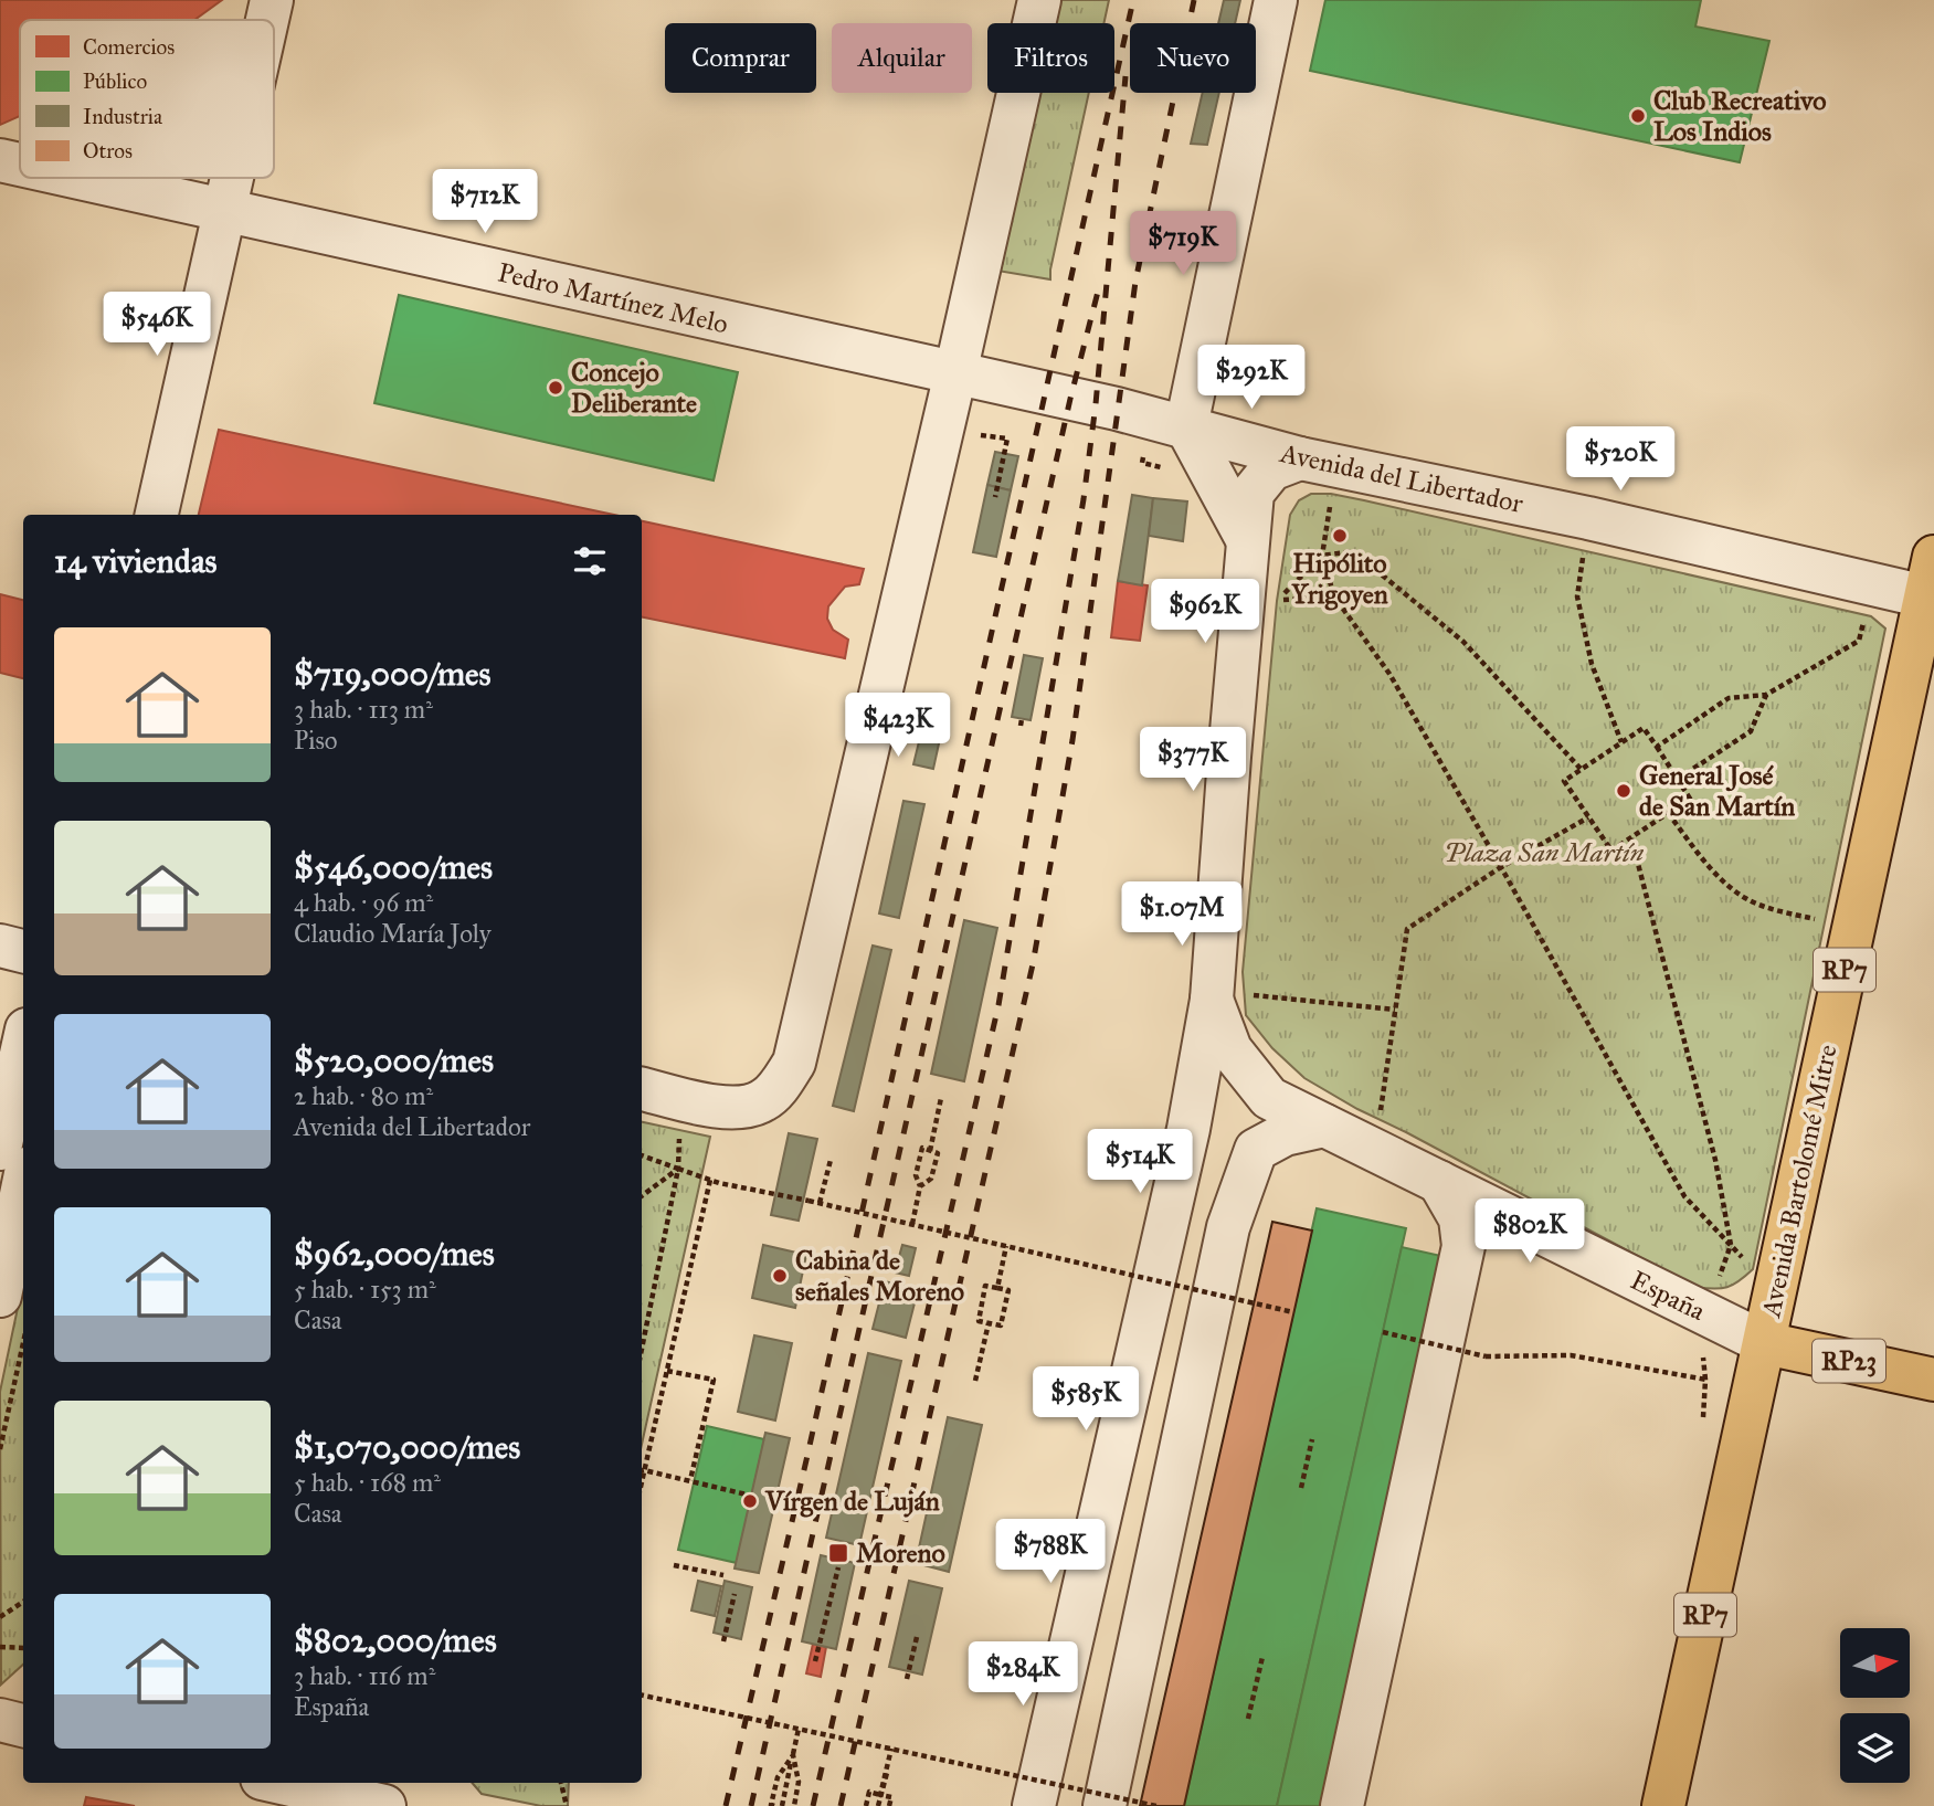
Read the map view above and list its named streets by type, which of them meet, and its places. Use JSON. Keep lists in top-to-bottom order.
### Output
{
  "streets": {
    "main road": [
      "RP7",
      "Avenida Bartolomé Mitre",
      "España",
      "RP23"
    ],
    "street": ["Pedro Martínez Melo", "Avenida del Libertador"]
  },
  "crossings": [
    ["Pedro Martínez Melo", "Avenida del Libertador"],
    ["Avenida del Libertador", "Avenida Bartolomé Mitre"],
    ["Avenida Bartolomé Mitre", "España"]
  ],
  "parks": ["Plaza San Martín"],
  "places": {
    "other": [
      "Club Recreativo Los Indios",
      "Concejo Deliberante",
      "Hipólito Yrigoyen",
      "General José de San Martín",
      "Cabina de señales Moreno",
      "Vírgen de Luján"
    ],
    "transit": ["Moreno"]
  },
  "legend": [
    "Comercios",
    "Público",
    "Industria",
    "Otros"
  ],
  "north": "right",
  "page": {
    "chip": [
      "Comprar",
      "Alquilar",
      "Filtros",
      "Nuevo"
    ],
    "price": [
      "$712K",
      "$719K",
      "$546K",
      "$292K",
      "$520K",
      "$962K",
      "$423K",
      "$377K",
      "$1.07M",
      "$514K",
      "$802K",
      "$585K",
      "$788K",
      "$284K"
    ],
    "heading": "14 viviendas",
    "list": [
      {
        "name": "$719,000/mes",
        "note": "3 hab. · 113 m² · Piso"
      },
      {
        "name": "$546,000/mes",
        "note": "4 hab. · 96 m² · Claudio María Joly"
      },
      {
        "name": "$520,000/mes",
        "note": "2 hab. · 80 m² · Avenida del Libertador"
      },
      {
        "name": "$962,000/mes",
        "note": "5 hab. · 153 m² · Casa"
      },
      {
        "name": "$1,070,000/mes",
        "note": "5 hab. · 168 m² · Casa"
      },
      {
        "name": "$802,000/mes",
        "note": "3 hab. · 116 m² · España"
      }
    ]
  }
}
